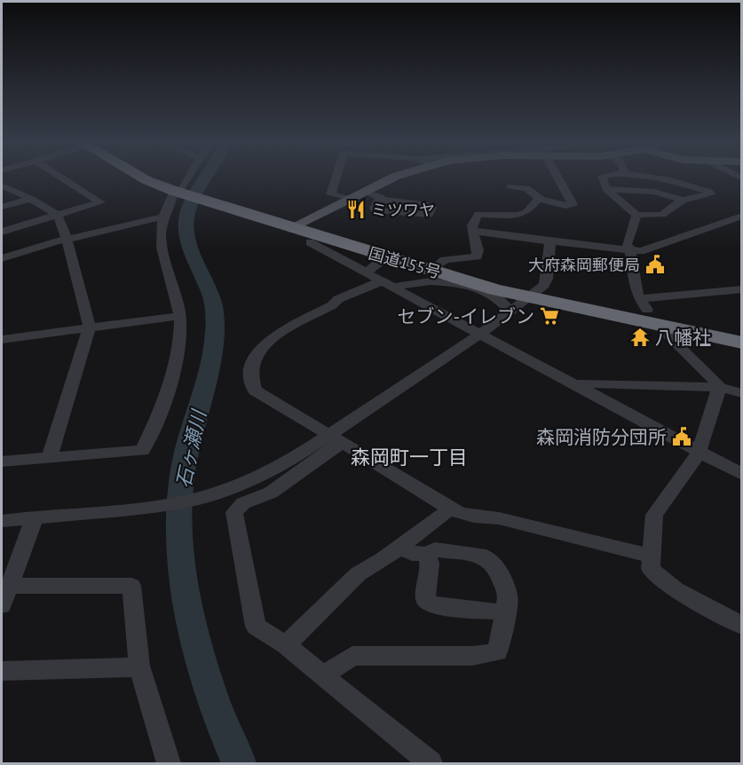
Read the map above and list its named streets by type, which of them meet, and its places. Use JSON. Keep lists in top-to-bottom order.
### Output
{
  "streets": {
    "highway": ["国道155号"]
  },
  "districts": ["森岡町一丁目"],
  "water": ["石ヶ瀬川"],
  "places": {
    "restaurant": ["ミツワヤ"],
    "public building": ["大府森岡郵便局", "森岡消防分団所"],
    "supermarket": ["セブン-イレブン"],
    "temple": ["八幡社"]
  }
}
